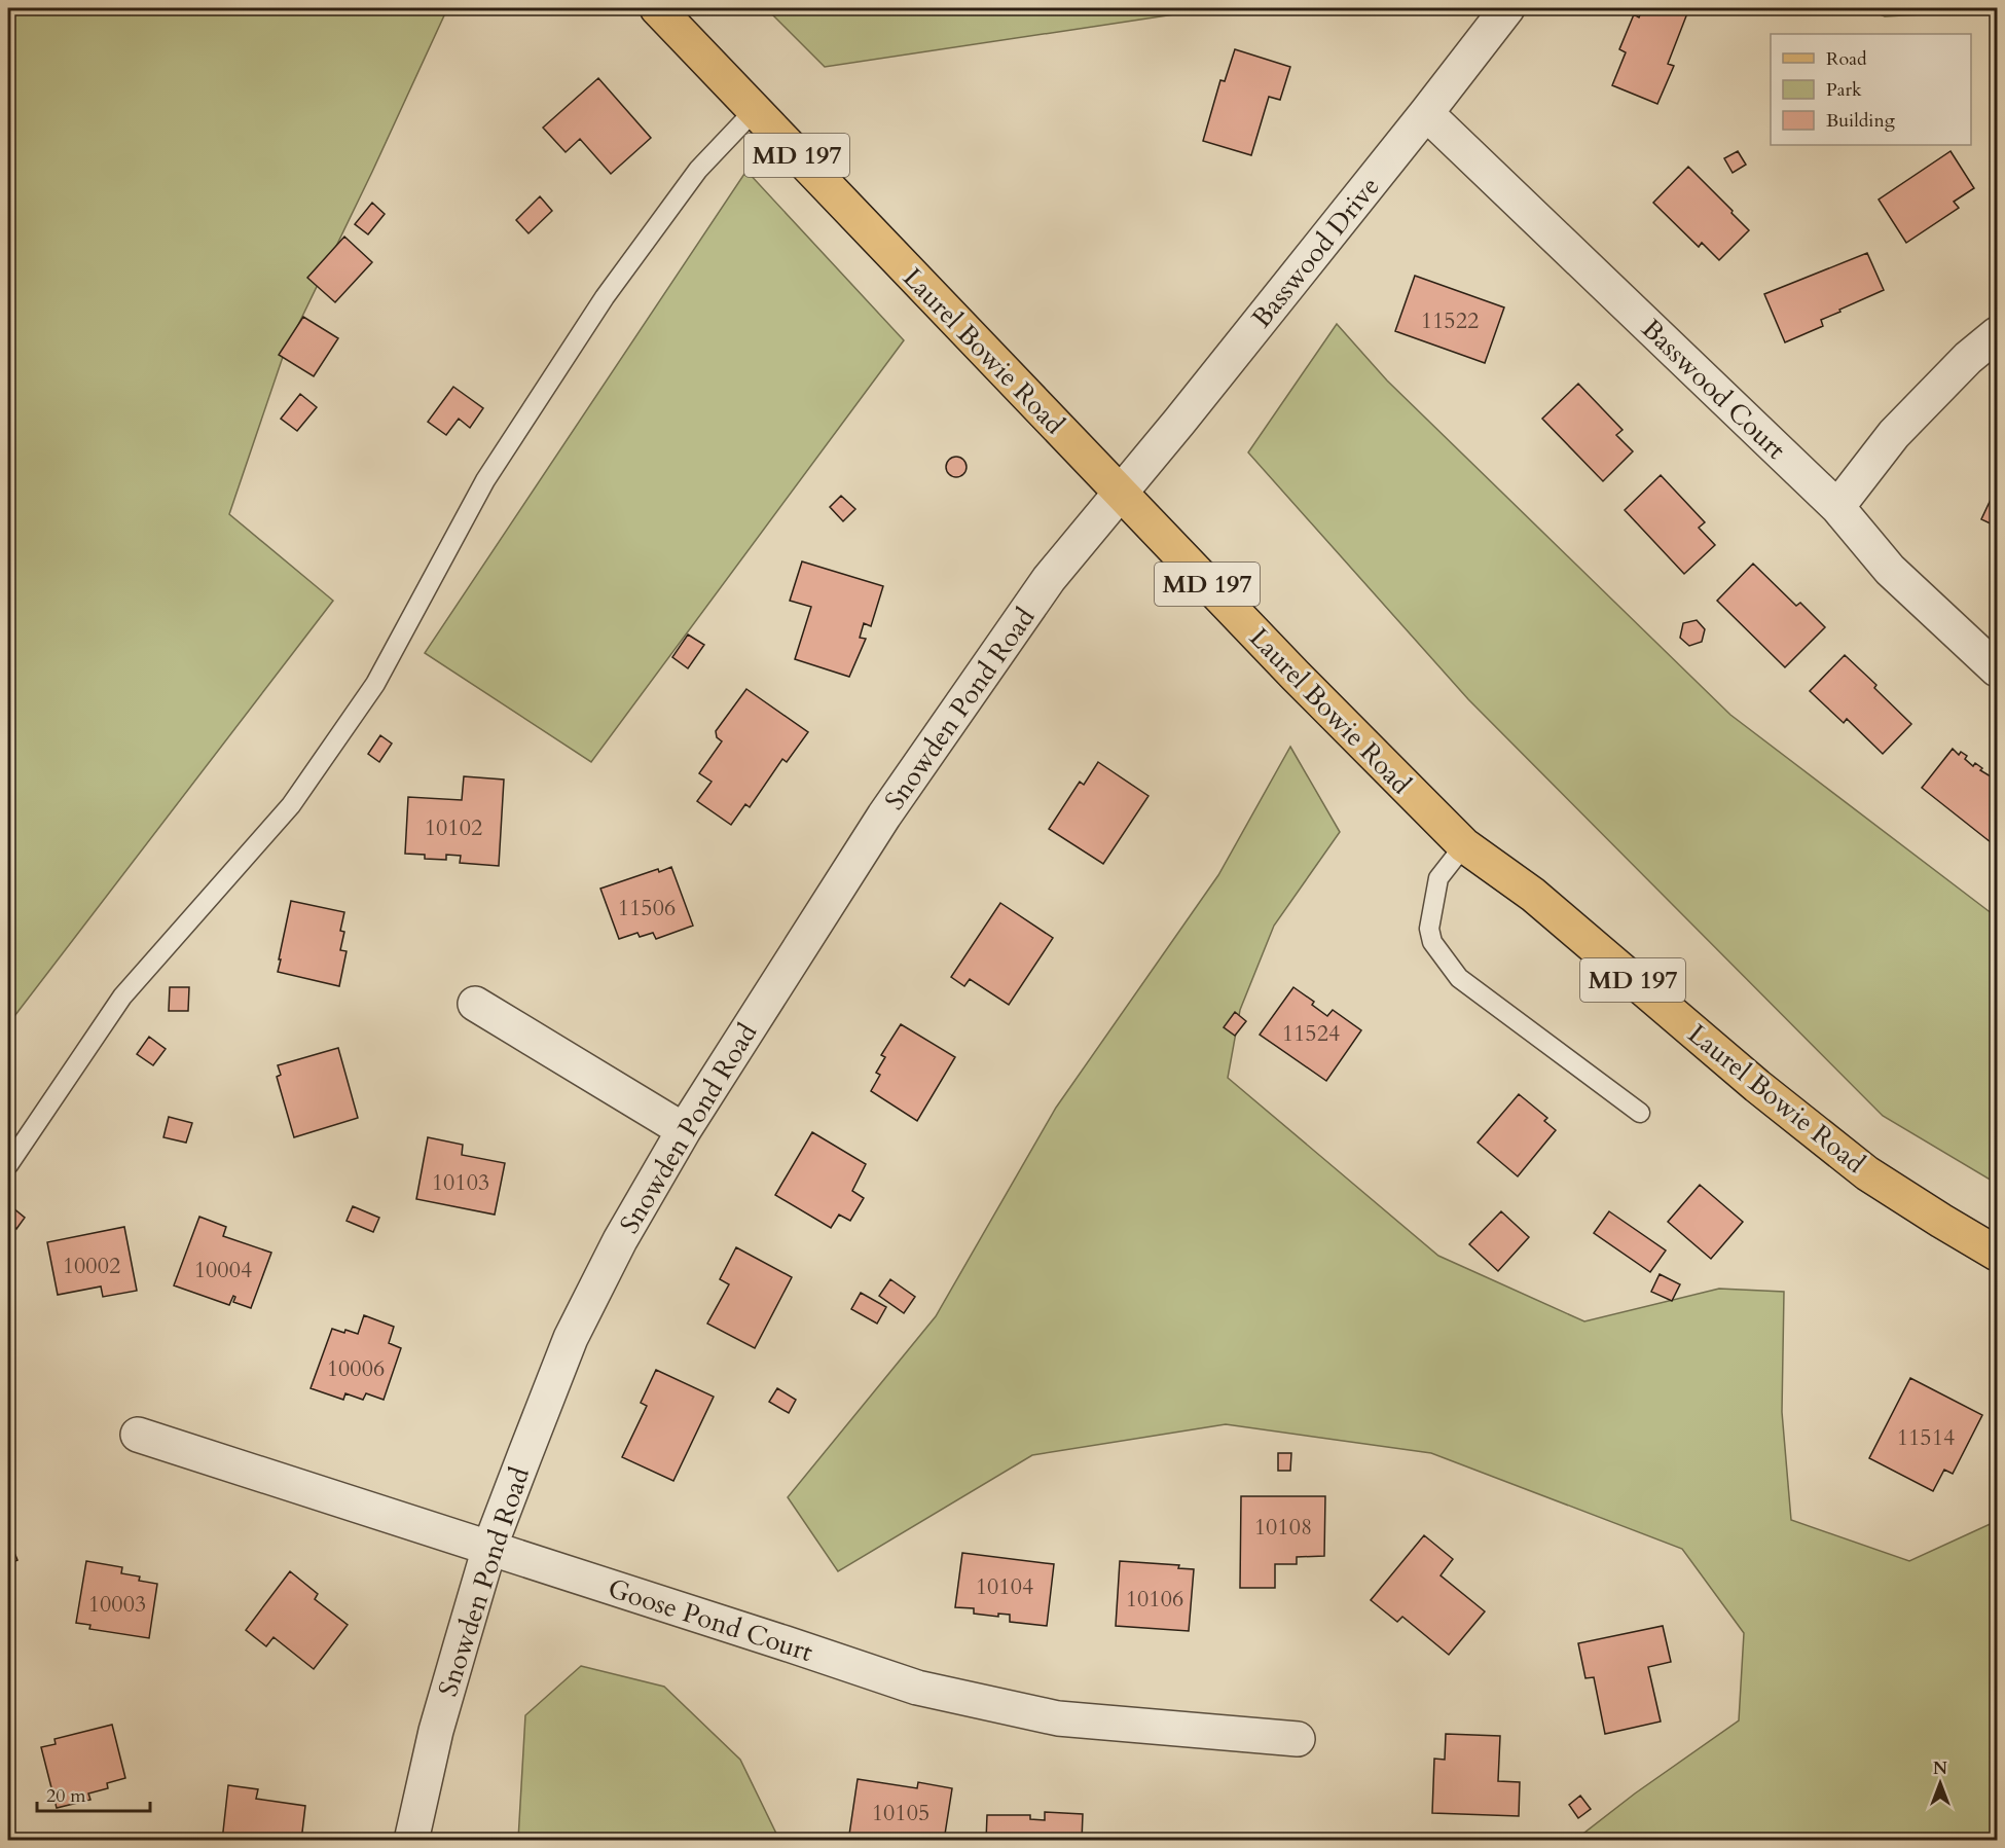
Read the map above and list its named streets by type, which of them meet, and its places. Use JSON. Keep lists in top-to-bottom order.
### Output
{
  "streets": {
    "main road": ["MD 197", "Laurel Bowie Road"],
    "street": [
      "Basswood Drive",
      "Basswood Court",
      "Snowden Pond Road",
      "Goose Pond Court"
    ]
  },
  "crossings": [
    ["Basswood Drive", "Laurel Bowie Road"],
    ["Basswood Drive", "Basswood Court"],
    ["Basswood Drive", "Snowden Pond Road"],
    ["Laurel Bowie Road", "Snowden Pond Road"],
    ["Snowden Pond Road", "Goose Pond Court"]
  ],
  "house_numbers": [
    "11522",
    "10102",
    "11506",
    "11524",
    "10103",
    "10002",
    "10004",
    "10006",
    "11514",
    "10108",
    "10104",
    "10106",
    "10003",
    "10105"
  ],
  "legend": ["Road", "Park", "Building"],
  "scale_bar": "20 m",
  "north": "top"
}
